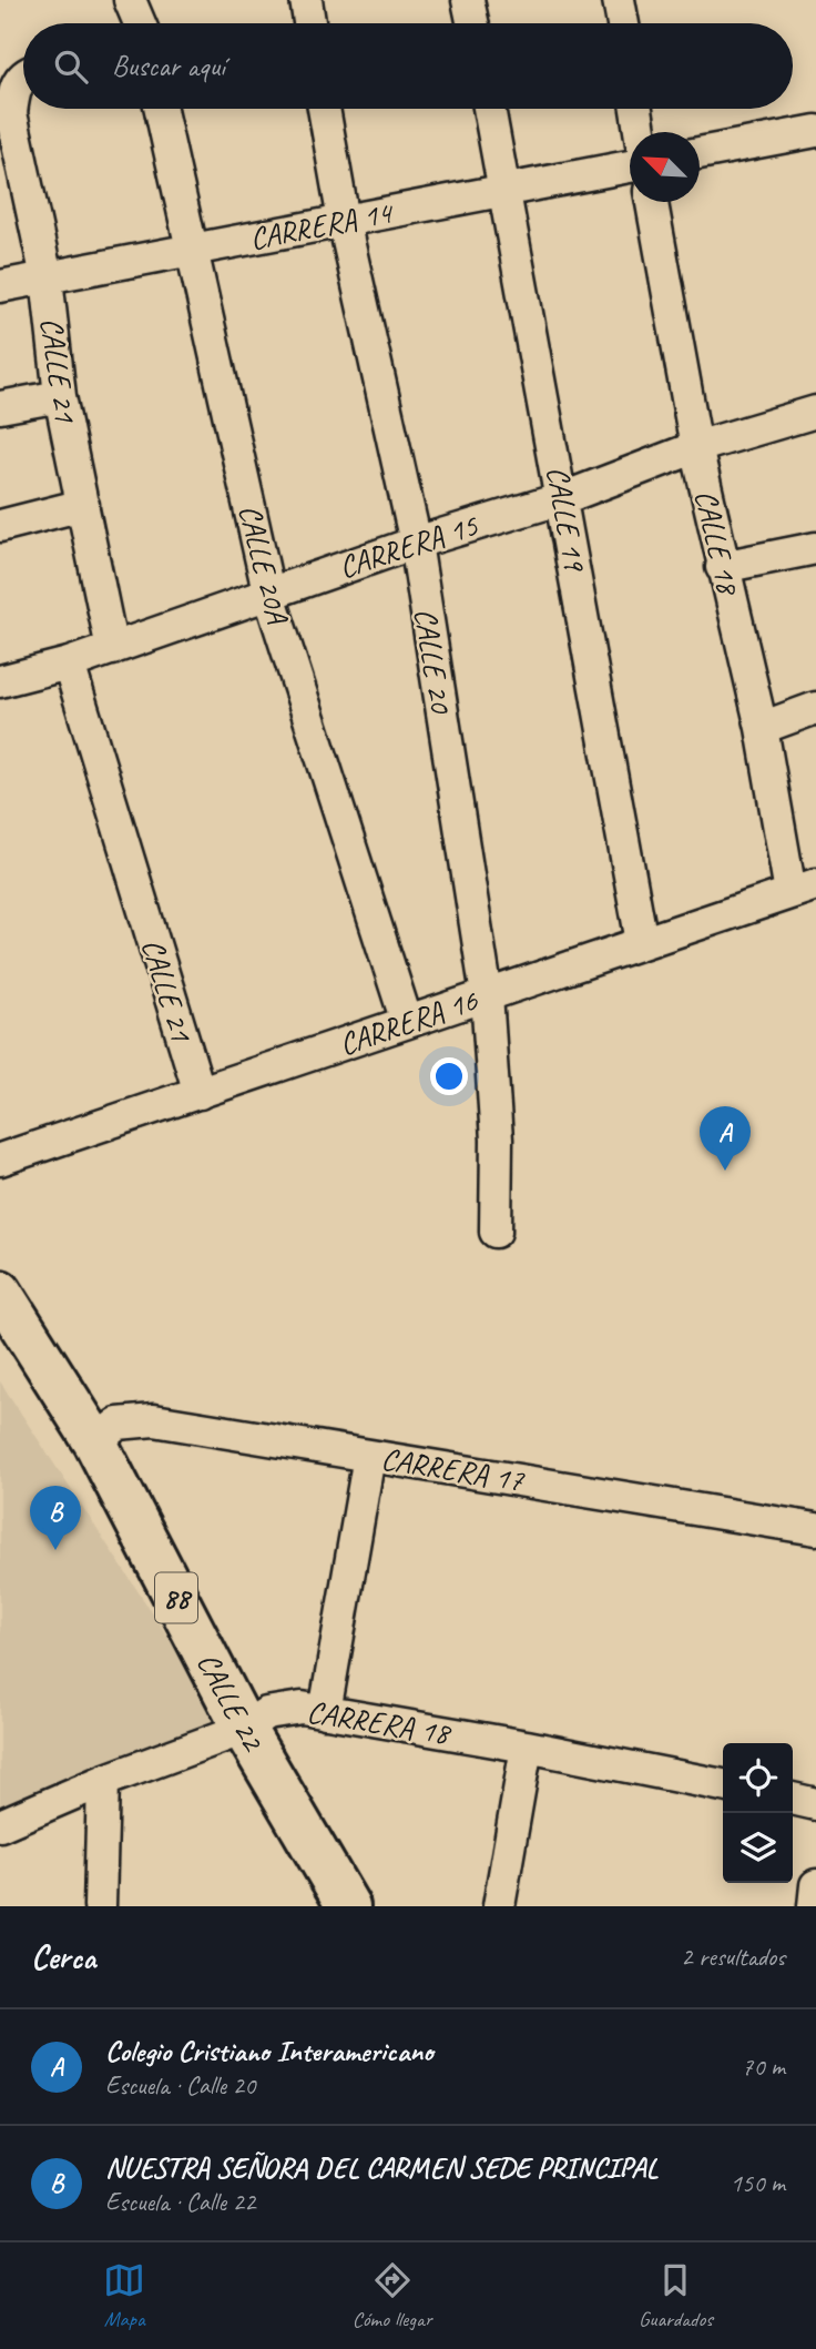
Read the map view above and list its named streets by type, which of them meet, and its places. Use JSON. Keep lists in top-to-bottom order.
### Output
{
  "streets": {
    "highway": ["88", "CALLE 22"],
    "street": [
      "CARRERA 14",
      "CALLE 21",
      "CALLE 19",
      "CALLE 18",
      "CARRERA 15",
      "CALLE 20A",
      "CALLE 20",
      "CARRERA 16",
      "CARRERA 17",
      "CARRERA 18"
    ]
  },
  "crossings": [
    ["CARRERA 14", "CALLE 21"],
    ["CARRERA 14", "CALLE 19"],
    ["CARRERA 14", "CALLE 20A"],
    ["CARRERA 14", "CALLE 20"],
    ["CALLE 21", "CARRERA 15"],
    ["CALLE 21", "CARRERA 16"],
    ["CALLE 19", "CARRERA 15"],
    ["CALLE 19", "CARRERA 16"],
    ["CALLE 18", "CARRERA 15"],
    ["CALLE 18", "CARRERA 16"],
    ["CARRERA 15", "CALLE 20A"],
    ["CARRERA 15", "CALLE 20"],
    ["CALLE 20A", "CARRERA 16"],
    ["CALLE 20", "CARRERA 16"],
    ["CARRERA 17", "CALLE 22"],
    ["CALLE 22", "CARRERA 18"]
  ],
  "north": "top left",
  "page": {
    "search": "Buscar aquí",
    "pins": ["A", "B"],
    "heading": ["Cerca", "2 resultados"],
    "list": [
      {
        "mark": "A",
        "name": "Colegio Cristiano Interamericano",
        "note": "Escuela · Calle 20",
        "value": "70 m"
      },
      {
        "mark": "B",
        "name": "NUESTRA SEÑORA DEL CARMEN SEDE PRINCIPAL",
        "note": "Escuela · Calle 22",
        "value": "150 m"
      }
    ],
    "nav": ["Mapa", "Cómo llegar", "Guardados"]
  }
}
